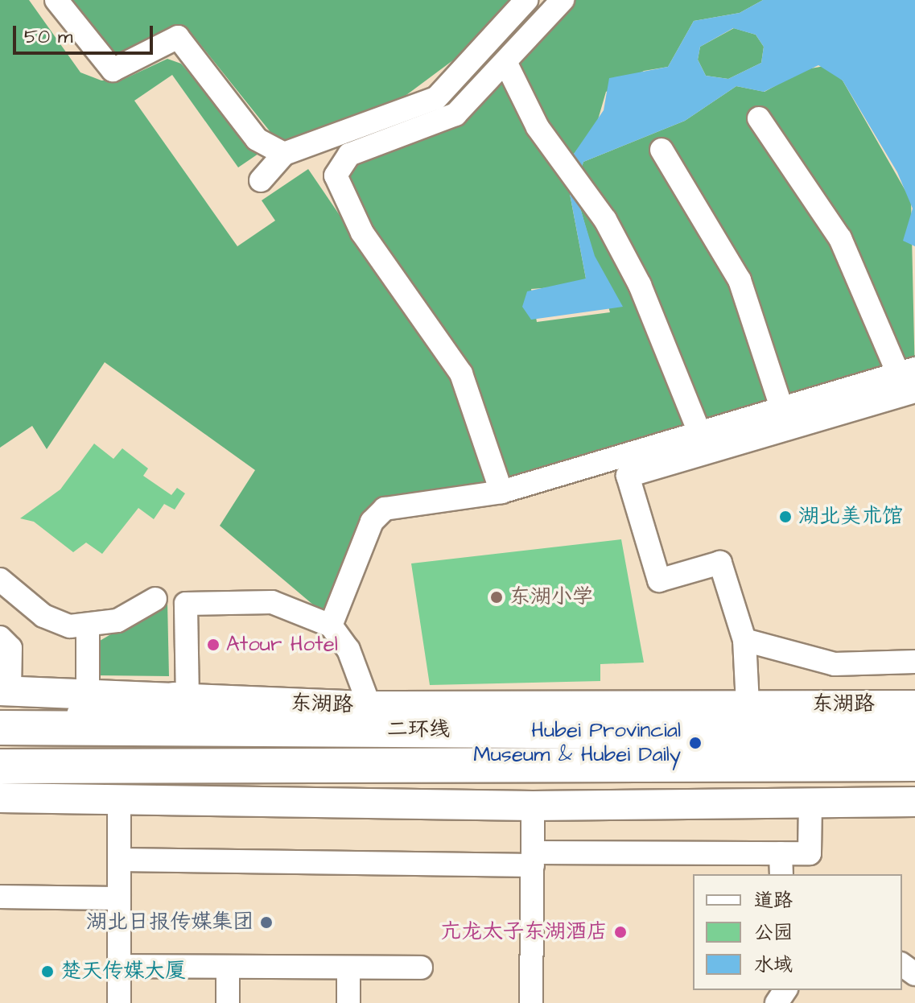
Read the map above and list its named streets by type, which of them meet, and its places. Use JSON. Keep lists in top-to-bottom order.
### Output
{
  "streets": {
    "highway": ["二环线"],
    "main road": ["东湖路"]
  },
  "places": [
    "湖北美术馆",
    "东湖小学",
    "Atour Hotel",
    "Hubei Provincial Museum & Hubei Daily",
    "湖北日报传媒集团",
    "亢龙太子东湖酒店",
    "楚天传媒大厦"
  ],
  "legend": ["道路", "公园", "水域"],
  "scale_bar": "50 m"
}
